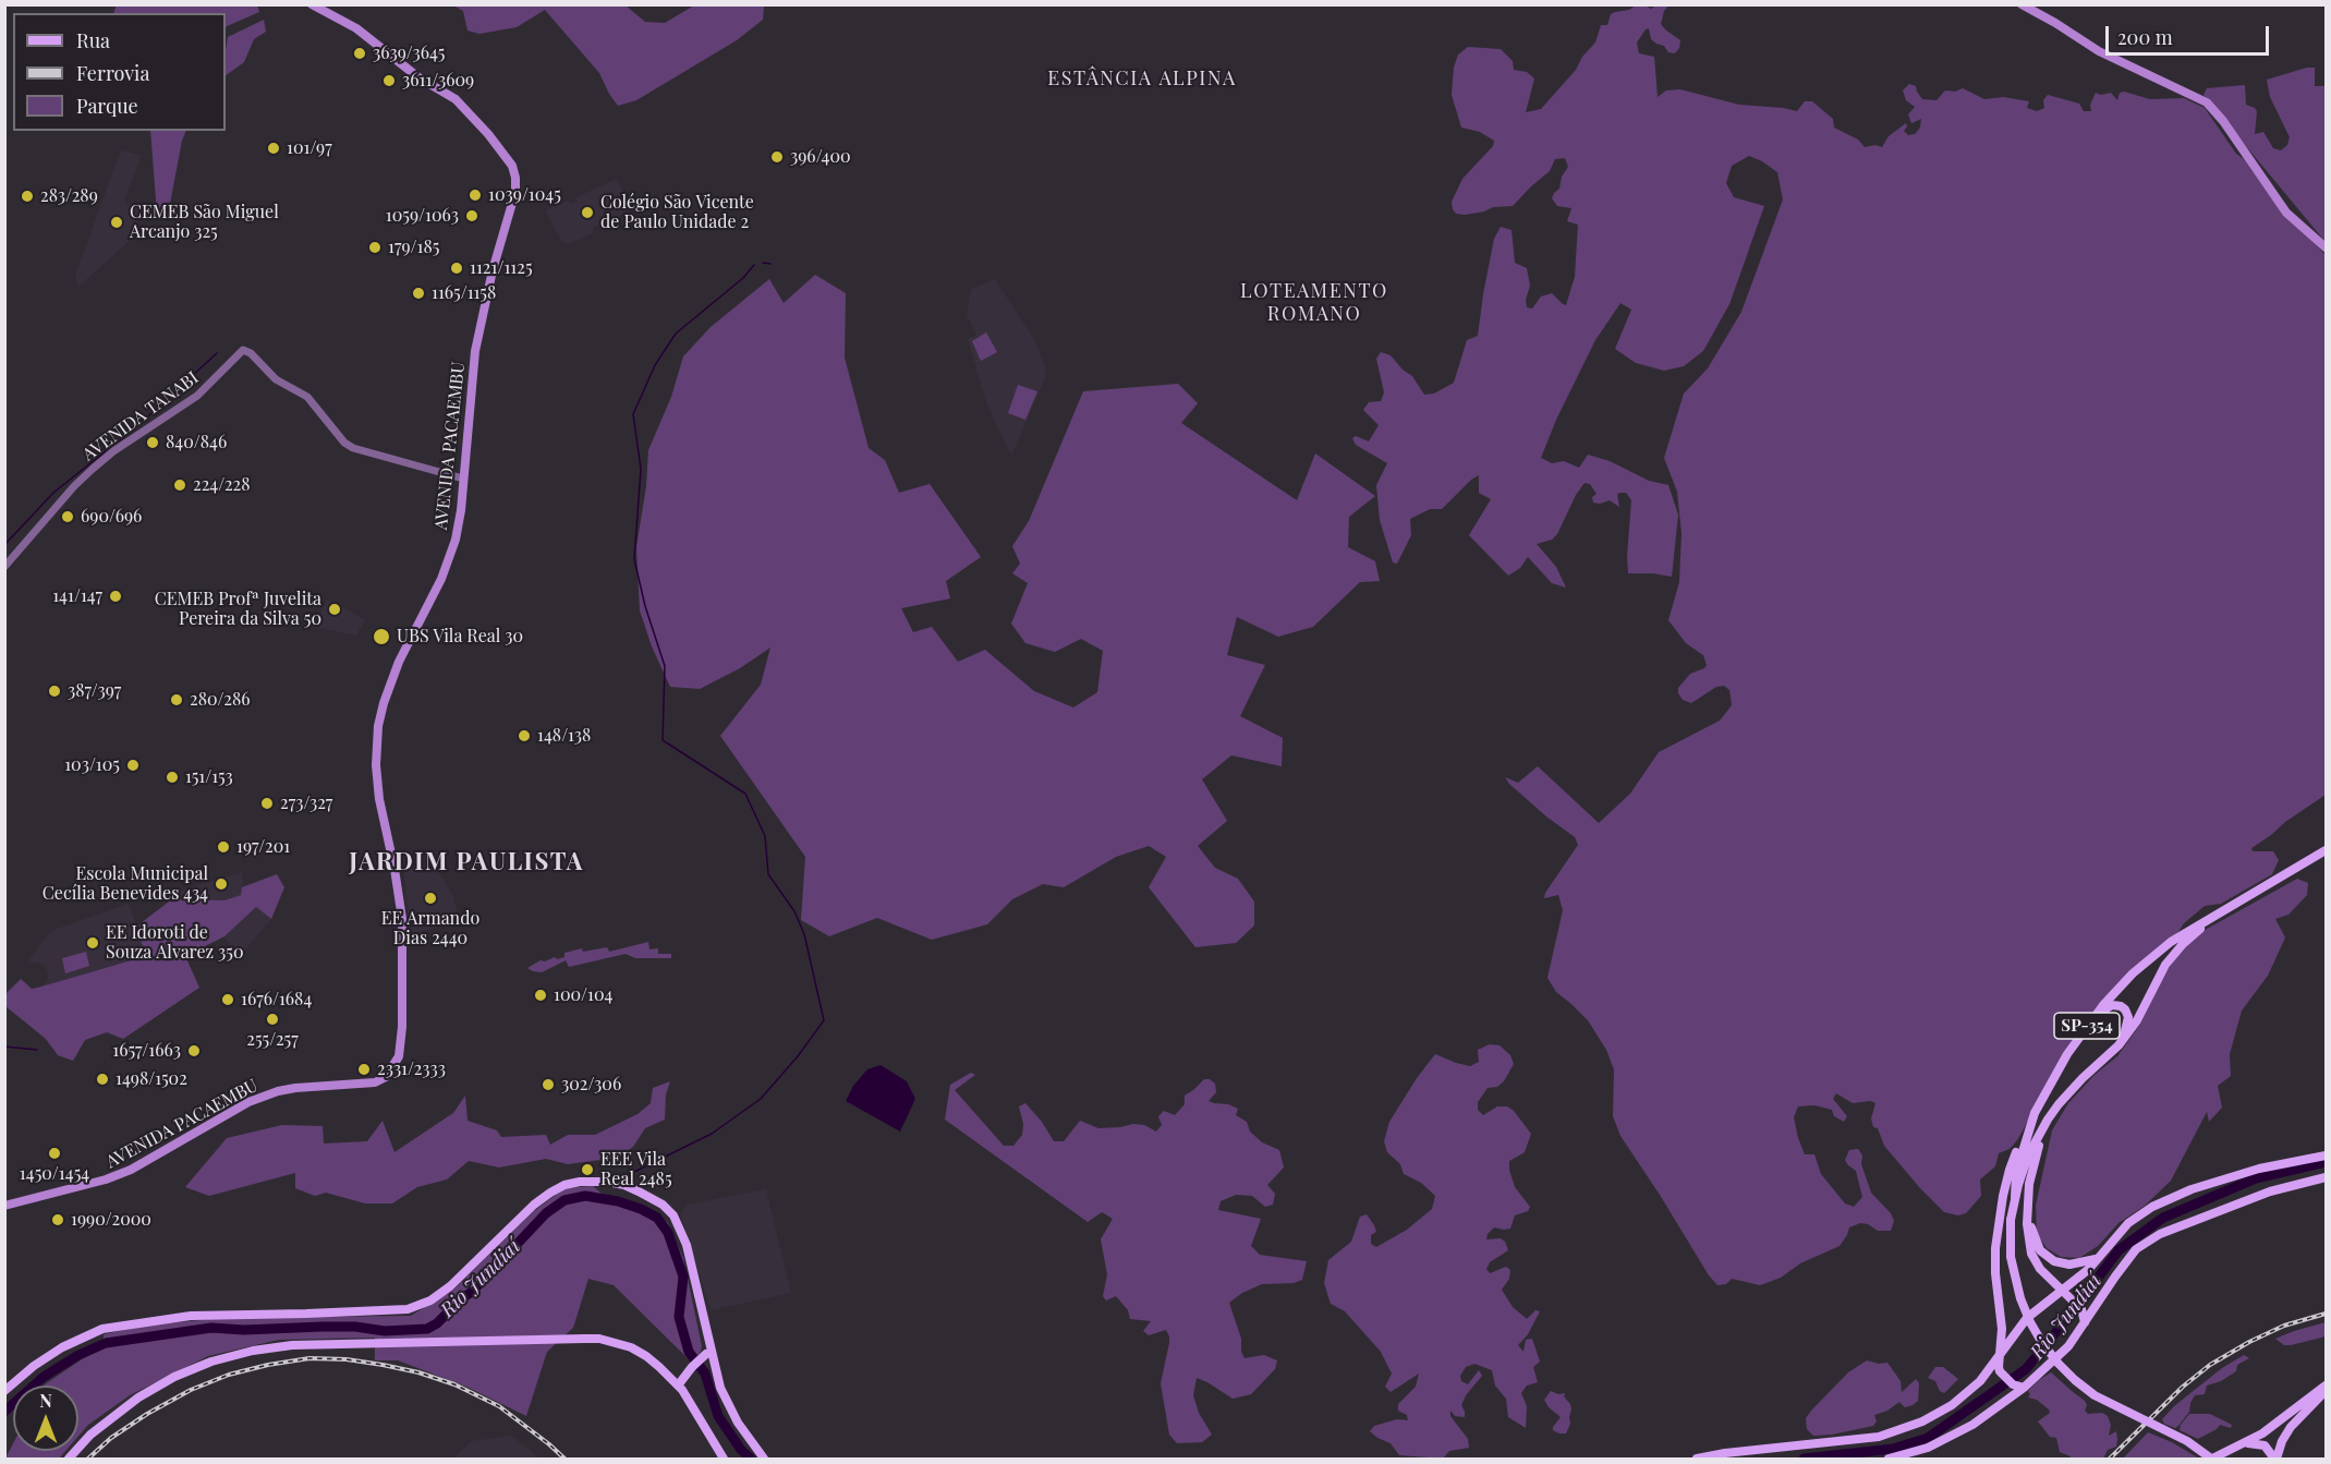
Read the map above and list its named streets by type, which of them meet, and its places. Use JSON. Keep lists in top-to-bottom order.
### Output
{
  "streets": {
    "main road": ["AVENIDA PACAEMBU", "SP-354"],
    "street": ["AVENIDA TANABI"]
  },
  "crossings": [
    ["AVENIDA TANABI", "AVENIDA PACAEMBU"]
  ],
  "districts": ["ESTÂNCIA ALPINA", "LOTEAMENTO ROMANO", "JARDIM PAULISTA"],
  "water": ["Rio Jundiaí"],
  "places": [
    "3639/3645",
    "3611/3609",
    "101/97",
    "396/400",
    "1039/1045",
    "283/289",
    "Colégio São Vicente de Paulo Unidade 2",
    "1059/1063",
    "CEMEB São Miguel Arcanjo 325",
    "179/185",
    "1121/1125",
    "1165/1158",
    "840/846",
    "224/228",
    "690/696",
    "141/147",
    "CEMEB Profª Juvelita Pereira da Silva 50",
    "UBS Vila Real 30",
    "387/397",
    "280/286",
    "148/138",
    "103/105",
    "151/153",
    "273/327",
    "197/201",
    "Escola Municipal Cecília Benevides 434",
    "EE Armando Dias 2440",
    "EE Idoroti de Souza Alvarez 350",
    "100/104",
    "1676/1684",
    "255/257",
    "1657/1663",
    "2331/2333",
    "1498/1502",
    "302/306",
    "1450/1454",
    "EEE Vila Real 2485",
    "1990/2000"
  ],
  "legend": ["Rua", "Ferrovia", "Parque"],
  "scale_bar": "200 m",
  "north": "top"
}
